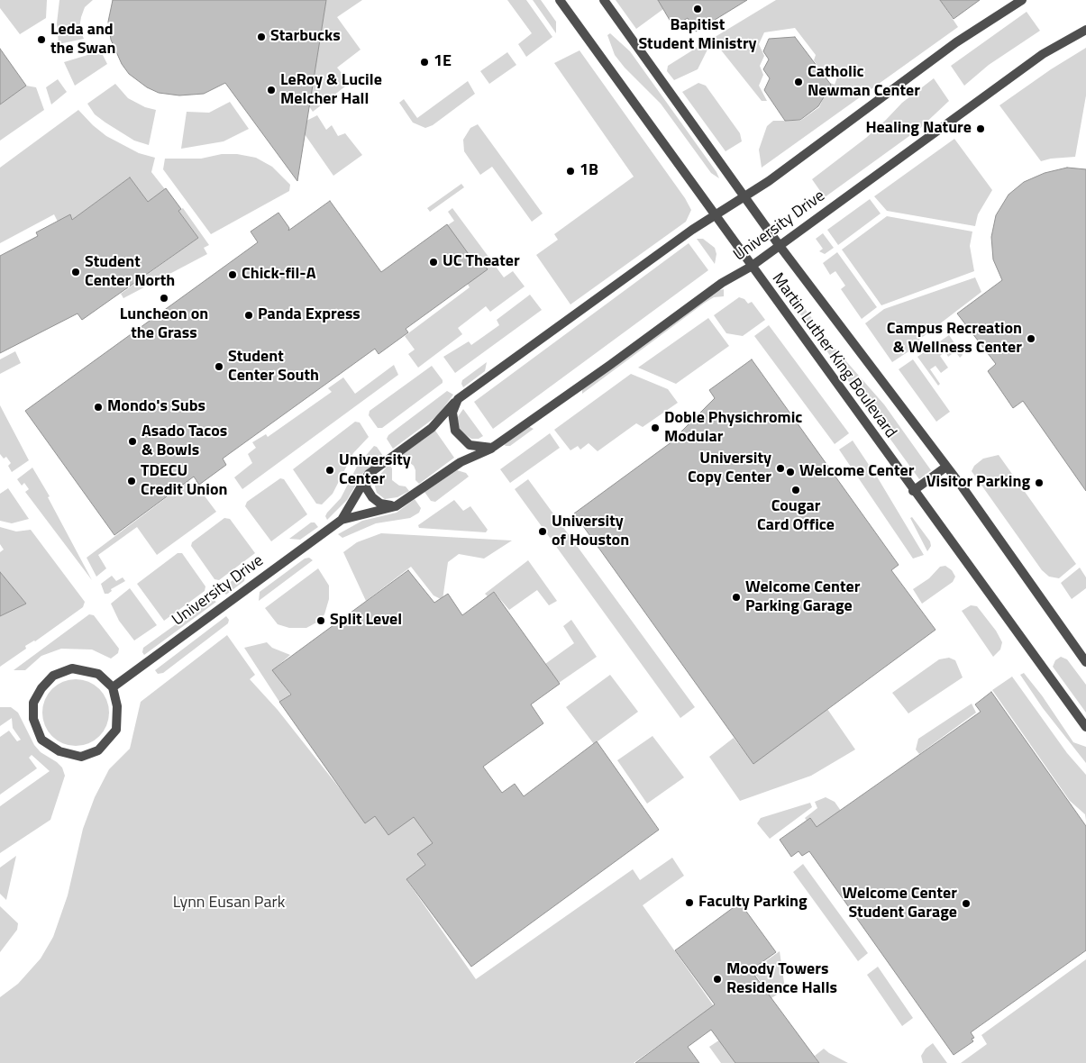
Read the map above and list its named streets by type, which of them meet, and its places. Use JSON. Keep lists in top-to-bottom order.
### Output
{
  "streets": {
    "street": ["University Drive", "Martin Luther King Boulevard"]
  },
  "crossings": [
    ["University Drive", "Martin Luther King Boulevard"]
  ],
  "parks": ["Lynn Eusan Park"],
  "places": [
    "Bapitist Student Ministry",
    "Starbucks",
    "Leda and the Swan",
    "1E",
    "Catholic Newman Center",
    "LeRoy & Lucile Melcher Hall",
    "Healing Nature",
    "1B",
    "UC Theater",
    "Student Center North",
    "Chick-fil-A",
    "Luncheon on the Grass",
    "Panda Express",
    "Campus Recreation & Wellness Center",
    "Student Center South",
    "Mondo's Subs",
    "Doble Physichromic Modular",
    "Asado Tacos & Bowls",
    "University Copy Center",
    "University Center",
    "Welcome Center",
    "TDECU Credit Union",
    "Visitor Parking",
    "Cougar Card Office",
    "University of Houston",
    "Welcome Center Parking Garage",
    "Split Level",
    "Faculty Parking",
    "Welcome Center Student Garage",
    "Moody Towers Residence Halls"
  ]
}
